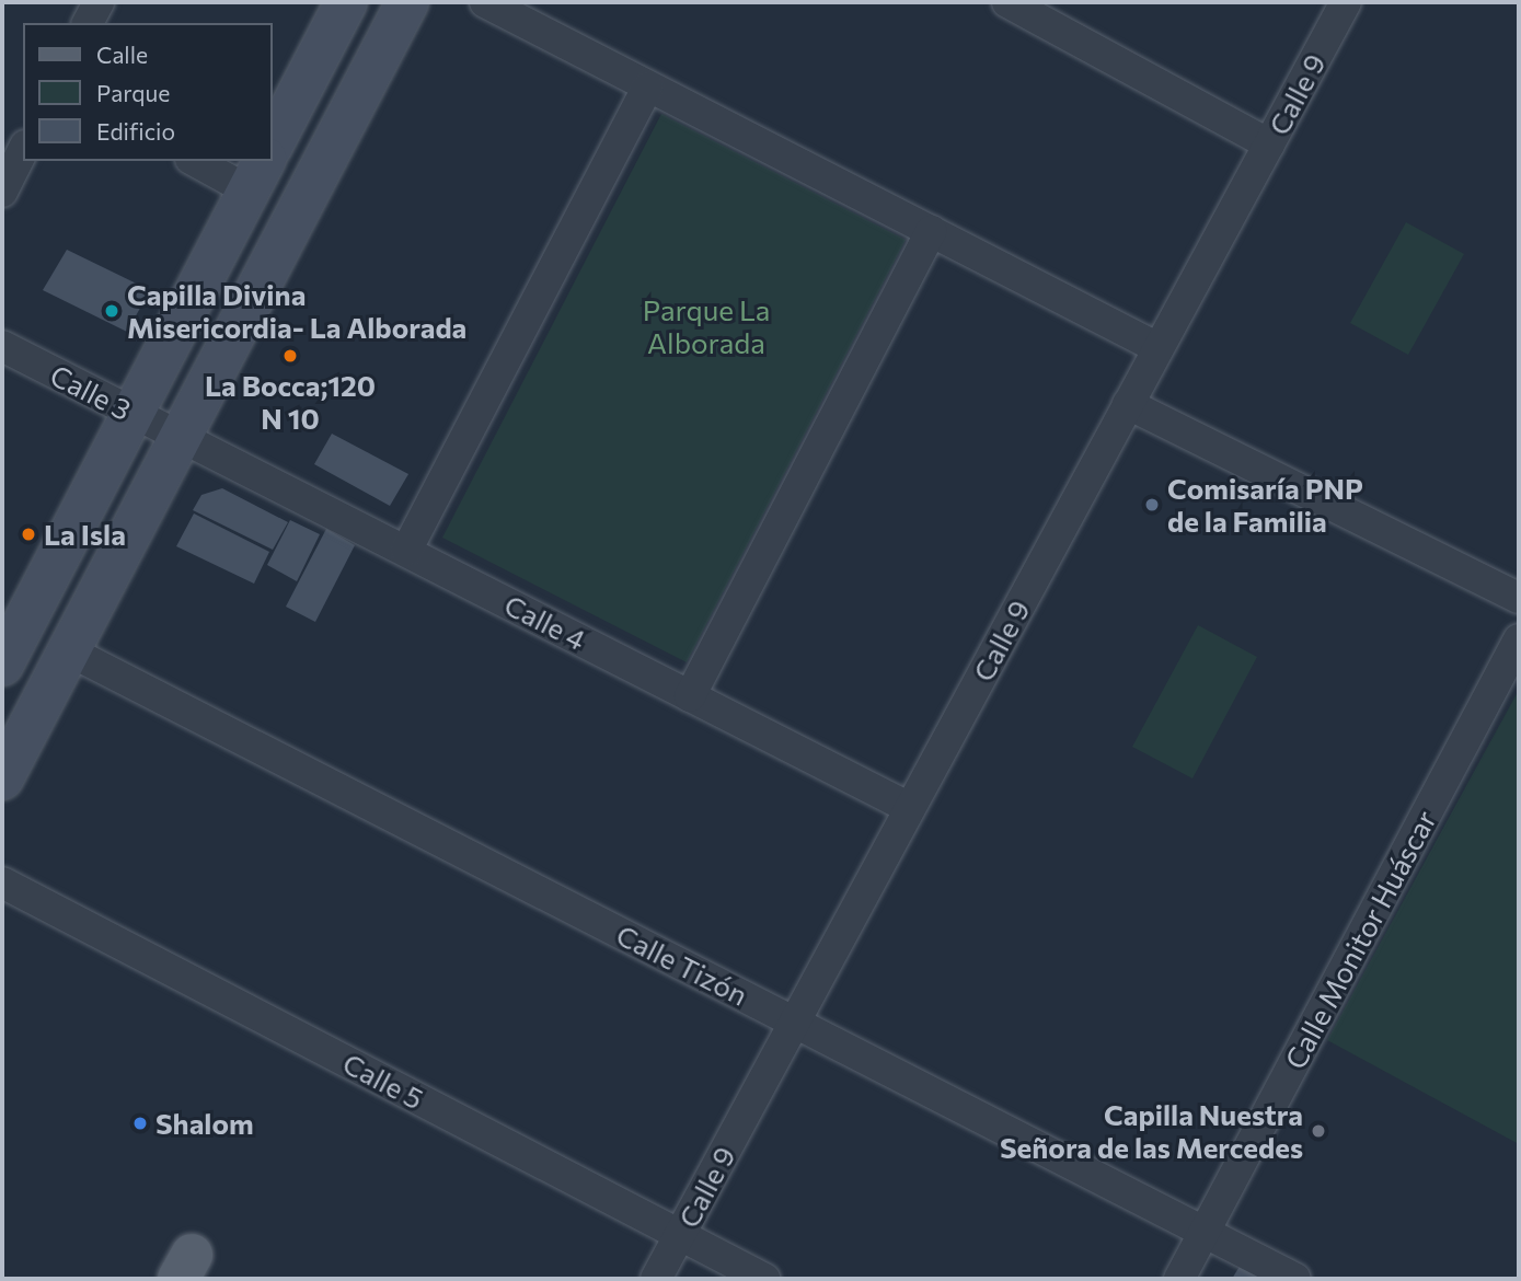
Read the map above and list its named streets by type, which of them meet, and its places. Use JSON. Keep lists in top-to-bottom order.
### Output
{
  "streets": {
    "street": [
      "Calle 9",
      "Calle 3",
      "Calle 4",
      "Calle Monitor Huáscar",
      "Calle Tizón",
      "Calle 5"
    ]
  },
  "crossings": [
    ["Calle 9", "Calle 4"],
    ["Calle 9", "Calle Tizón"],
    ["Calle 9", "Calle 5"],
    ["Calle 3", "Calle 4"],
    ["Calle Monitor Huáscar", "Calle Tizón"]
  ],
  "parks": ["Parque La Alborada"],
  "places": [
    "Capilla Divina Misericordia- La Alborada",
    "La Bocca;120 N 10",
    "Comisaría PNP de la Familia",
    "La Isla",
    "Shalom",
    "Capilla Nuestra Señora de las Mercedes"
  ],
  "legend": ["Calle", "Parque", "Edificio"]
}
